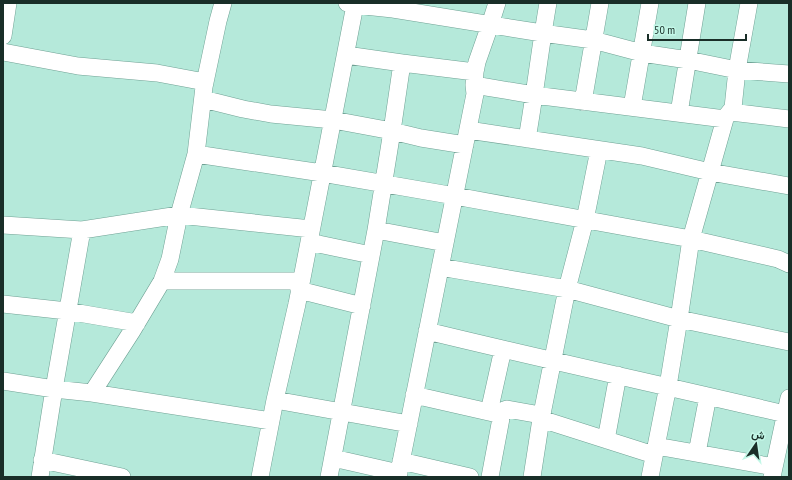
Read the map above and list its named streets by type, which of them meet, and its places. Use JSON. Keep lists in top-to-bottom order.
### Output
{
  "scale_bar": "50 m",
  "north": "top"
}
